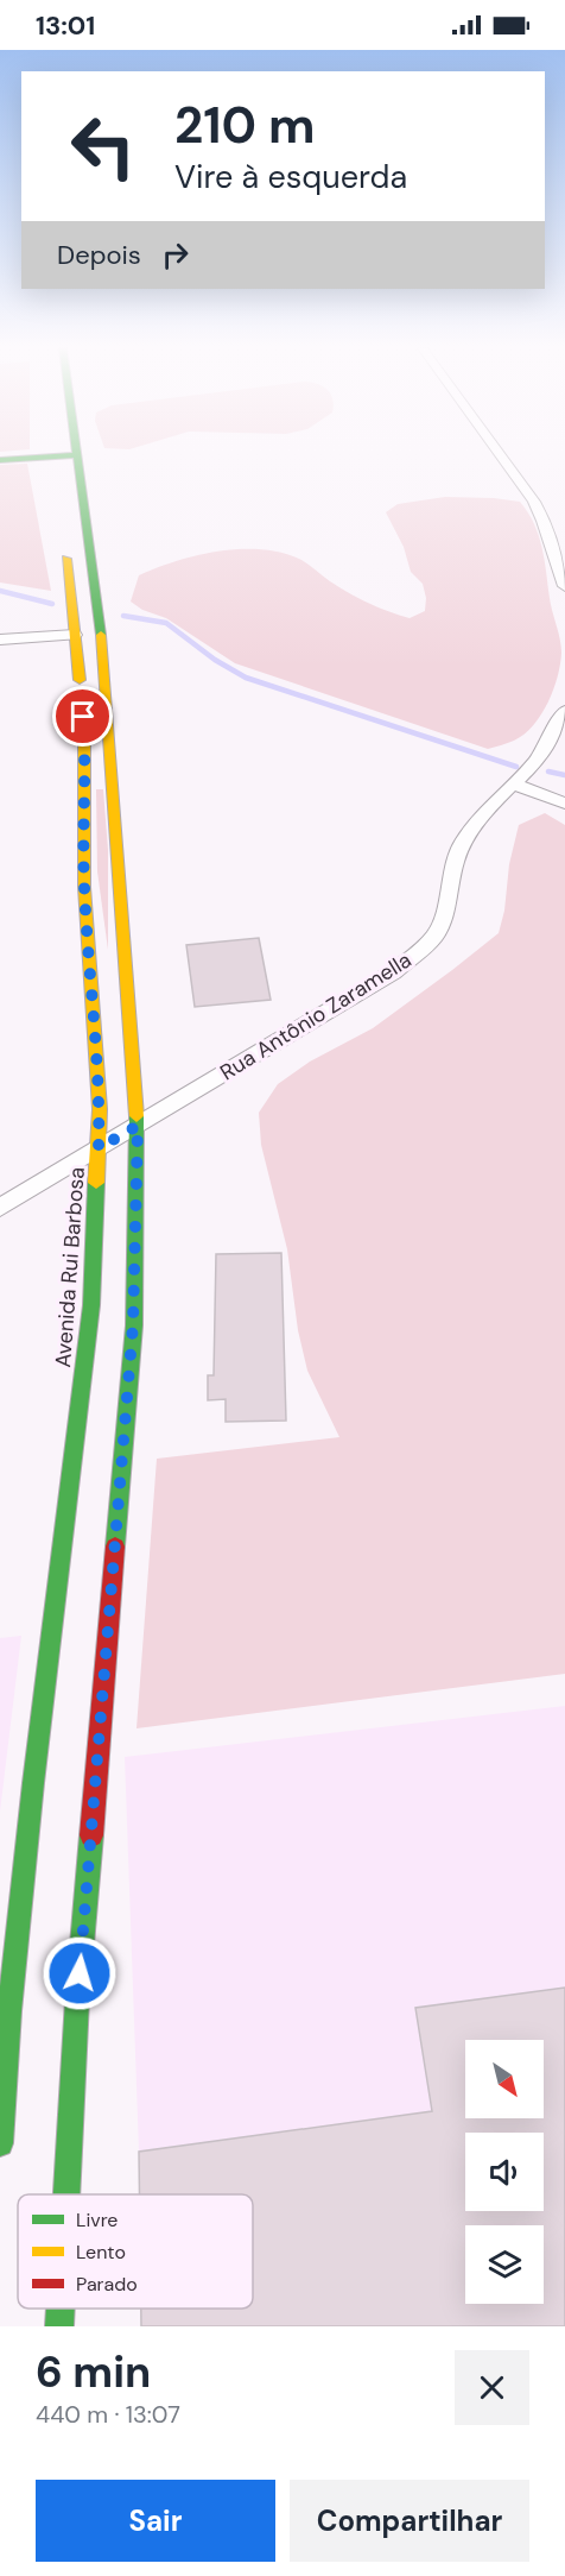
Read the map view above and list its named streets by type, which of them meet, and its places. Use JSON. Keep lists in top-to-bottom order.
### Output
{
  "streets": {
    "main road": ["Avenida Rui Barbosa"],
    "street": ["Rua Antônio Zaramella"]
  },
  "crossings": [
    ["Rua Antônio Zaramella", "Avenida Rui Barbosa"]
  ],
  "legend": ["Livre", "Lento", "Parado"],
  "north": "bottom right",
  "page": {
    "status": "13:01",
    "turn": ["210 m", "Vire à esquerda"],
    "then": "Depois",
    "heading": ["6 min", "440 m · 13:07"],
    "buttons": ["Sair", "Compartilhar"]
  }
}
